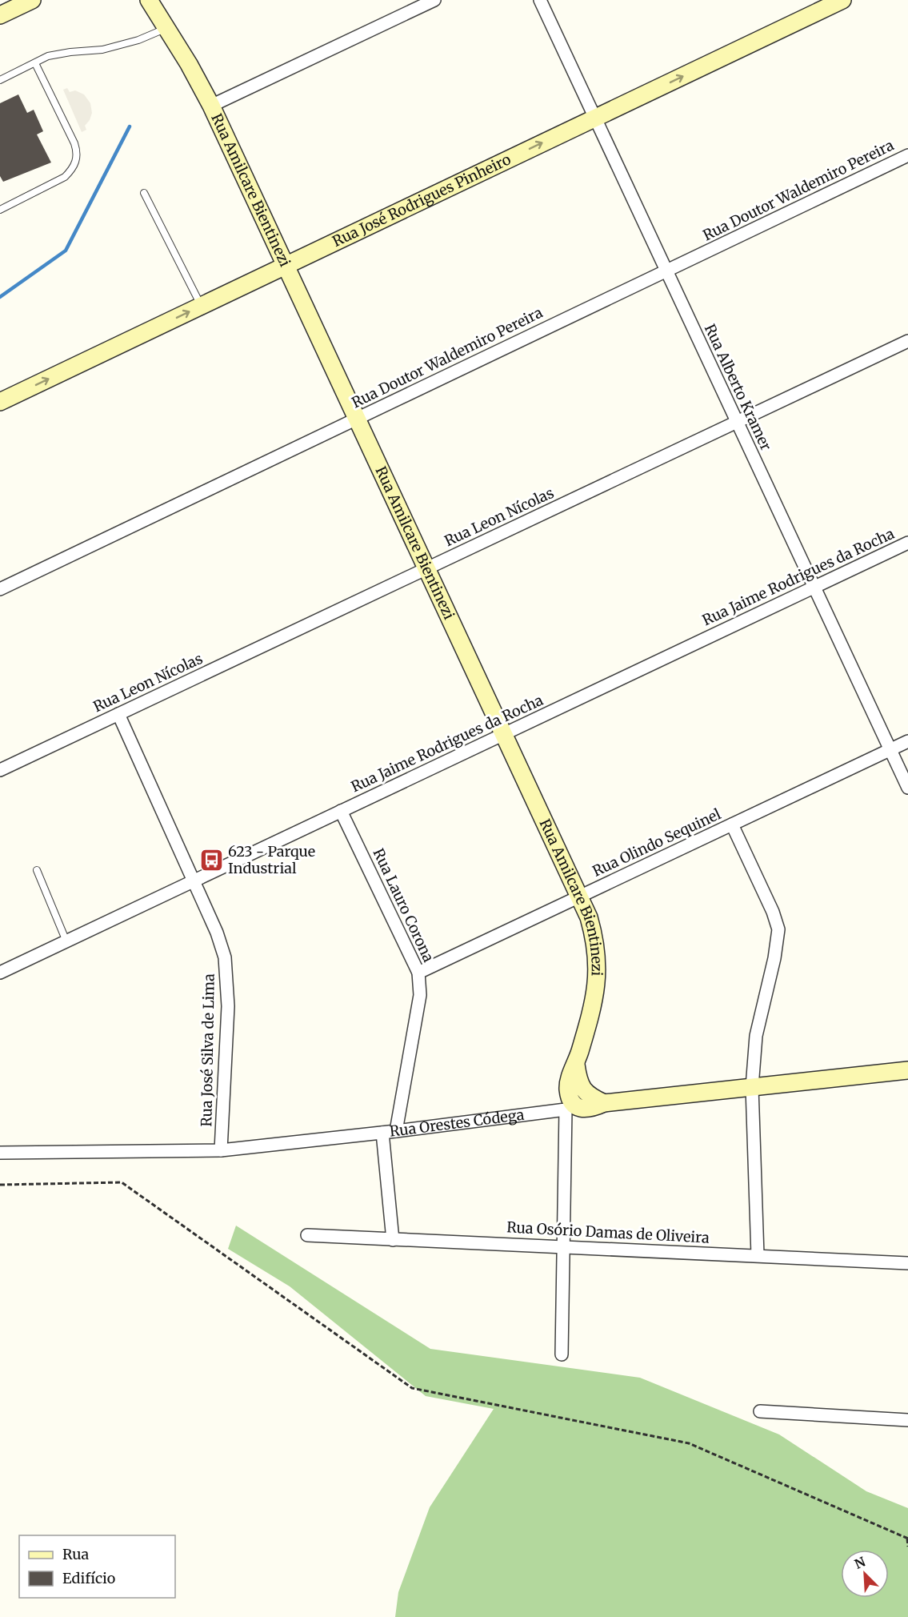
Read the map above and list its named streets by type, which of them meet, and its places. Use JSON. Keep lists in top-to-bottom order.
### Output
{
  "streets": {
    "main road": ["Rua Amilcare Bientinezi", "Rua José Rodrigues Pinheiro", "Rua Orestes Códega"],
    "street": [
      "Rua Doutor Waldemiro Pereira",
      "Rua Alberto Kramer",
      "Rua Leon Nícolas",
      "Rua Jaime Rodrigues da Rocha",
      "Rua Olindo Sequinel",
      "Rua Lauro Corona",
      "Rua José Silva de Lima",
      "Rua Osório Damas de Oliveira"
    ]
  },
  "crossings": [
    ["Rua Amilcare Bientinezi", "Rua Doutor Waldemiro Pereira"],
    ["Rua Amilcare Bientinezi", "Rua José Rodrigues Pinheiro"],
    ["Rua Amilcare Bientinezi", "Rua Leon Nícolas"],
    ["Rua Amilcare Bientinezi", "Rua Jaime Rodrigues da Rocha"],
    ["Rua Amilcare Bientinezi", "Rua Olindo Sequinel"],
    ["Rua Amilcare Bientinezi", "Rua Orestes Códega"],
    ["Rua Amilcare Bientinezi", "Rua Osório Damas de Oliveira"],
    ["Rua Doutor Waldemiro Pereira", "Rua Alberto Kramer"],
    ["Rua José Rodrigues Pinheiro", "Rua Alberto Kramer"],
    ["Rua Alberto Kramer", "Rua Leon Nícolas"],
    ["Rua Alberto Kramer", "Rua Jaime Rodrigues da Rocha"],
    ["Rua Alberto Kramer", "Rua Olindo Sequinel"],
    ["Rua Leon Nícolas", "Rua José Silva de Lima"],
    ["Rua Jaime Rodrigues da Rocha", "Rua Lauro Corona"],
    ["Rua Jaime Rodrigues da Rocha", "Rua José Silva de Lima"],
    ["Rua Olindo Sequinel", "Rua Lauro Corona"],
    ["Rua Lauro Corona", "Rua Orestes Códega"],
    ["Rua José Silva de Lima", "Rua Orestes Códega"]
  ],
  "one_way": ["Rua José Rodrigues Pinheiro"],
  "places": {
    "bus stop": ["623 - Parque Industrial"]
  },
  "legend": ["Rua", "Edifício"],
  "north": "top left"
}
